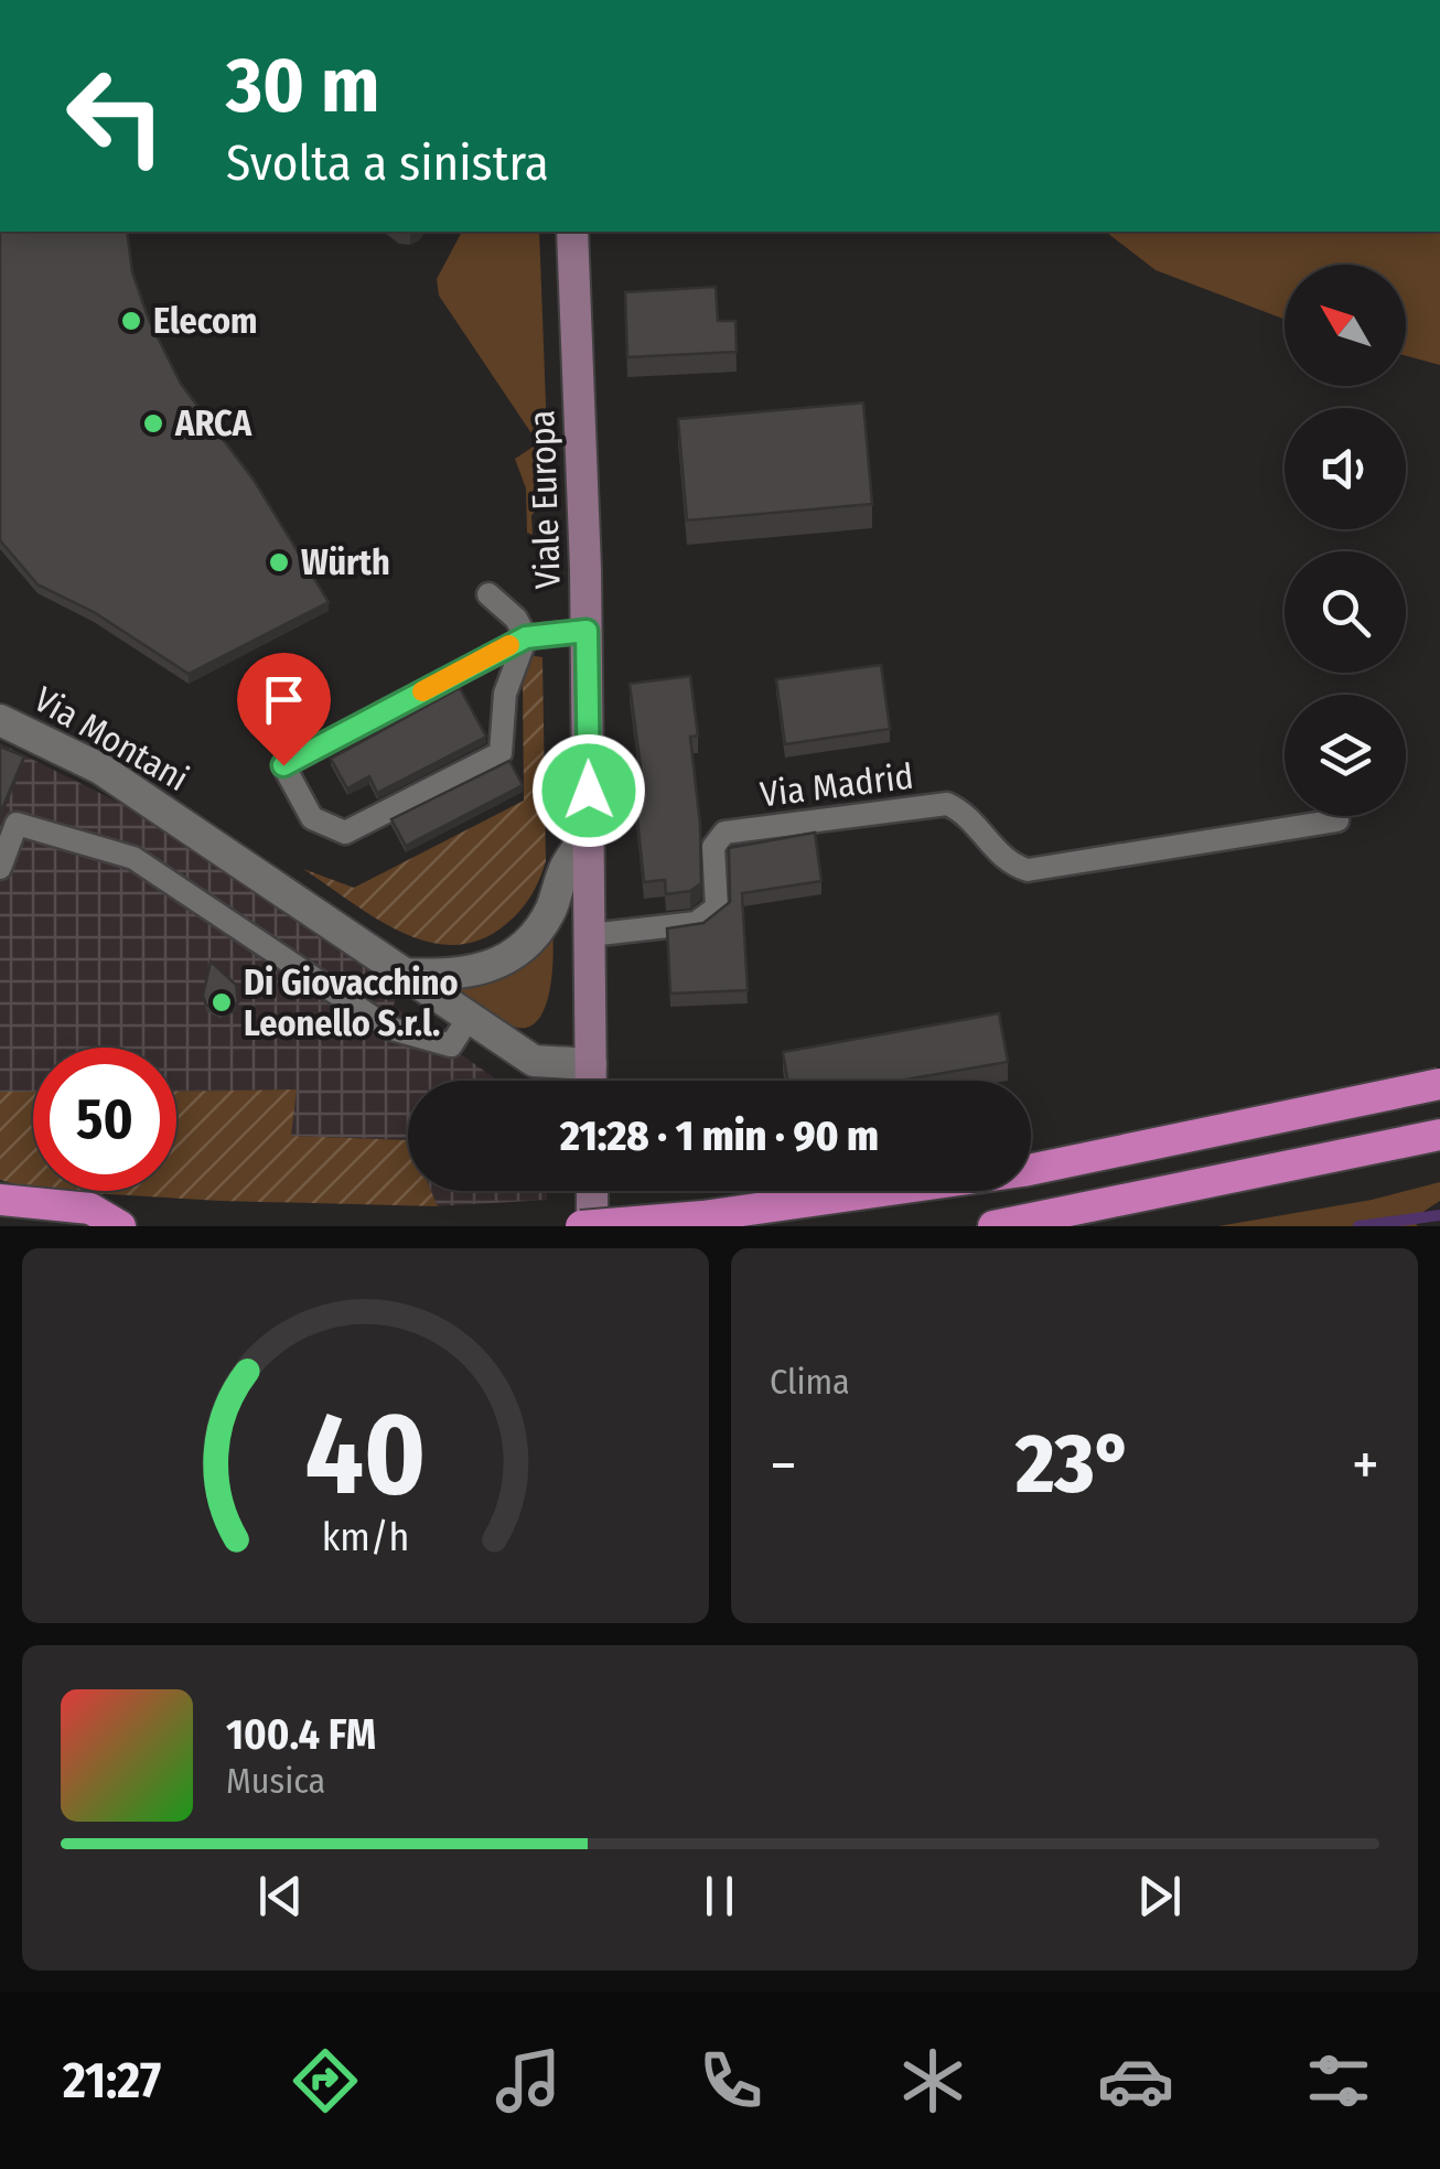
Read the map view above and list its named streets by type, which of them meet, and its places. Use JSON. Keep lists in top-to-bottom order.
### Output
{
  "streets": {
    "main road": ["Viale Europa"],
    "street": ["Via Montani"],
    "lane": ["Via Madrid"]
  },
  "crossings": [
    ["Viale Europa", "Via Montani"],
    ["Viale Europa", "Via Madrid"]
  ],
  "places": [
    "Elecom",
    "ARCA",
    "Würth",
    "Di Giovacchino Leonello S.r.l."
  ],
  "north": "top left",
  "page": {
    "turn": ["30 m", "Svolta a sinistra"],
    "limit": "50",
    "trip": "21:28 · 1 min · 90 m",
    "tile": "Clima",
    "heat": ["−", "23°", "+"],
    "song": ["100.4 FM", "Musica"],
    "tabs": "21:27",
    "gauge": ["40", "km/h"]
  }
}
